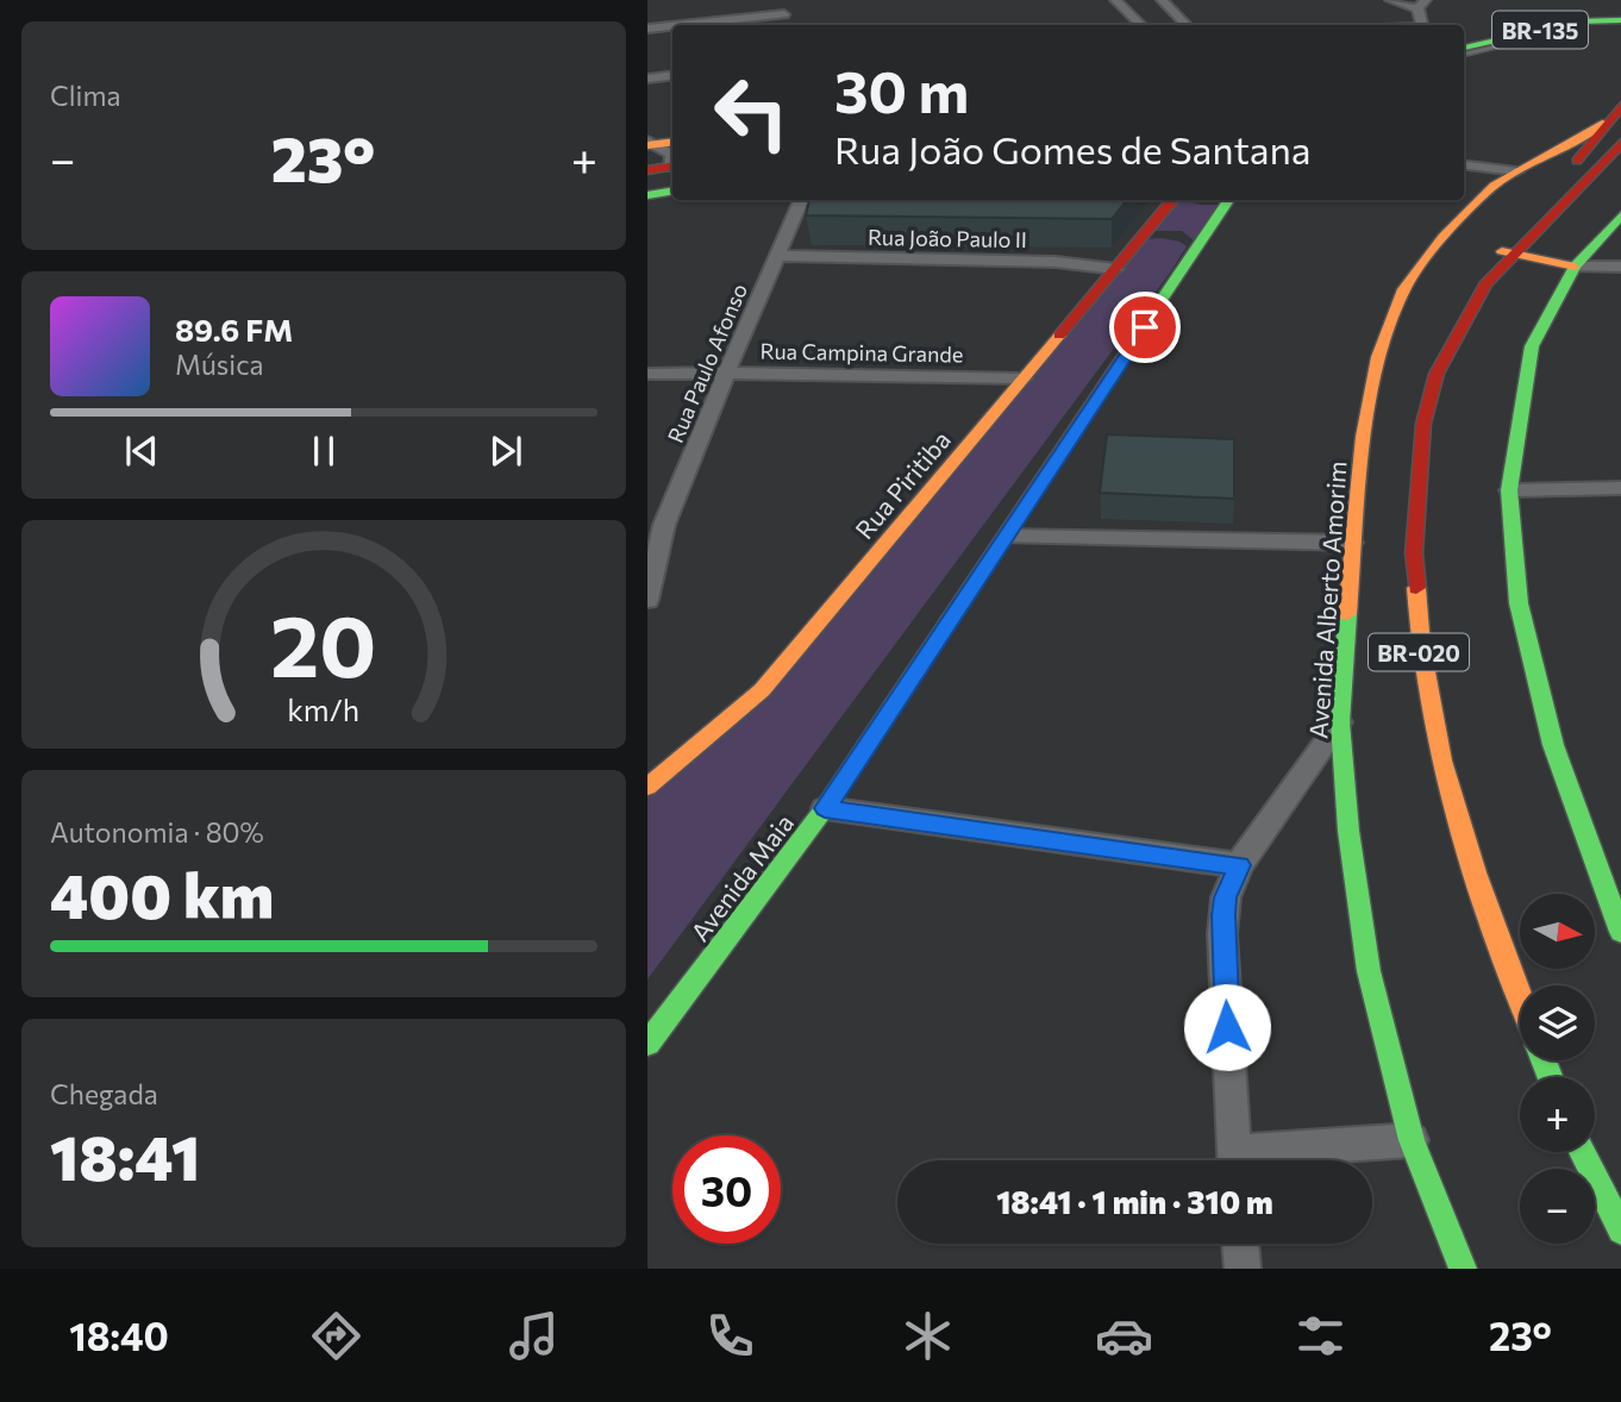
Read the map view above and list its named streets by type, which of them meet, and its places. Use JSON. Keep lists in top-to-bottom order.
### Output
{
  "streets": {
    "main road": [
      "BR-135",
      "Rua Piritiba",
      "Avenida Alberto Amorim",
      "BR-020",
      "Avenida Maia"
    ],
    "street": ["Rua João Paulo II", "Rua Campina Grande", "Rua Paulo Afonso"]
  },
  "crossings": [
    ["Rua João Paulo II", "Rua Paulo Afonso"],
    ["Rua João Paulo II", "Rua Piritiba"],
    ["Rua Campina Grande", "Rua Paulo Afonso"],
    ["Rua Campina Grande", "Rua Piritiba"]
  ],
  "north": "right",
  "page": {
    "tile": [
      "Clima",
      ["Autonomia · 80%", "400 km"],
      ["Chegada", "18:41"]
    ],
    "turn": ["30 m", "Rua João Gomes de Santana"],
    "heat": ["−", "23°", "+"],
    "song": ["89.6 FM", "Música"],
    "map_buttons": ["+", "−"],
    "limit": "30",
    "trip": "18:41 · 1 min · 310 m",
    "tabs": ["18:40", "23°"],
    "gauge": ["20", "km/h"]
  }
}
